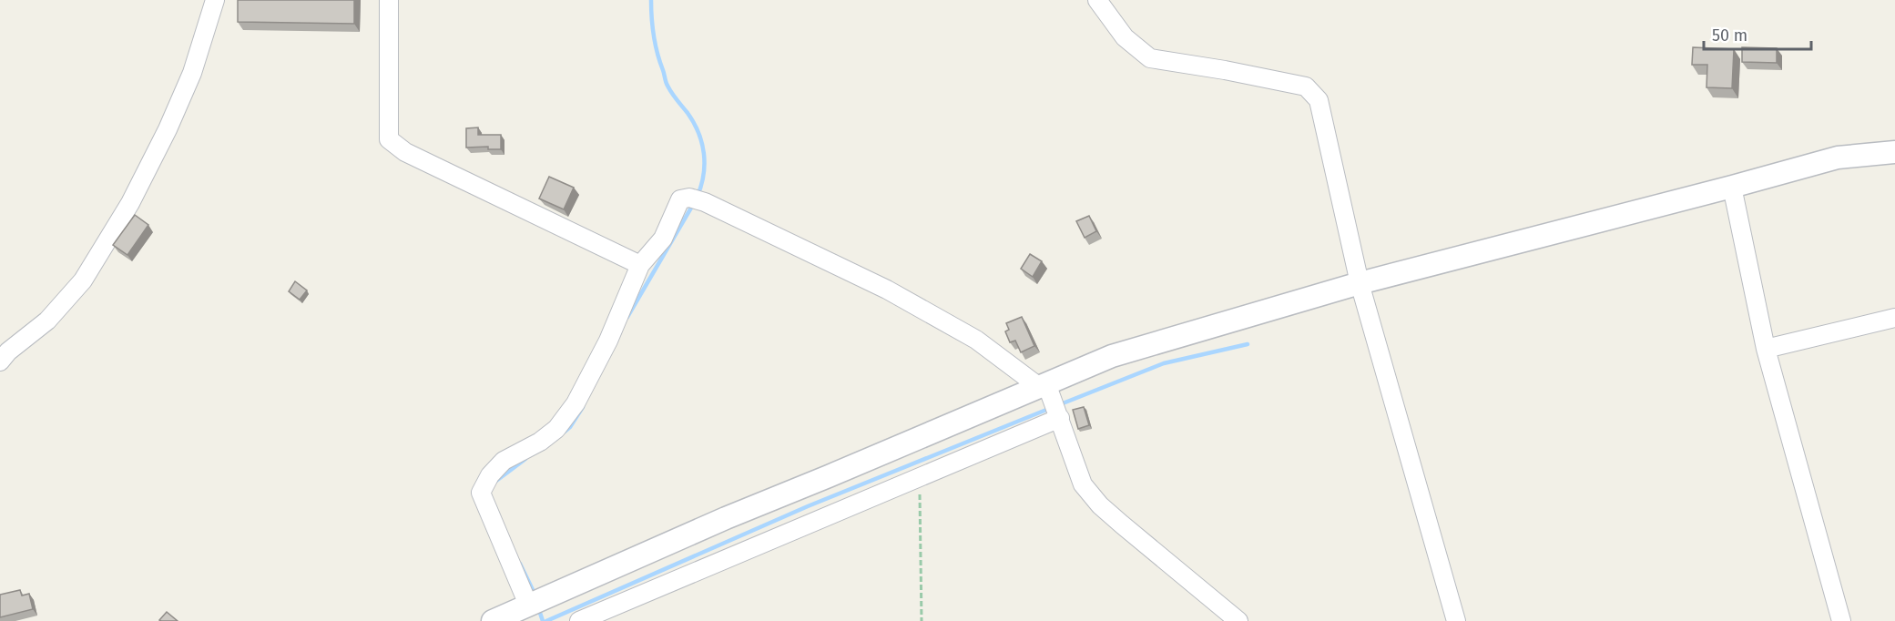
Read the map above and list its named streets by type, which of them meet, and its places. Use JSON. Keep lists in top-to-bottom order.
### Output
{
  "scale_bar": "50 m"
}
